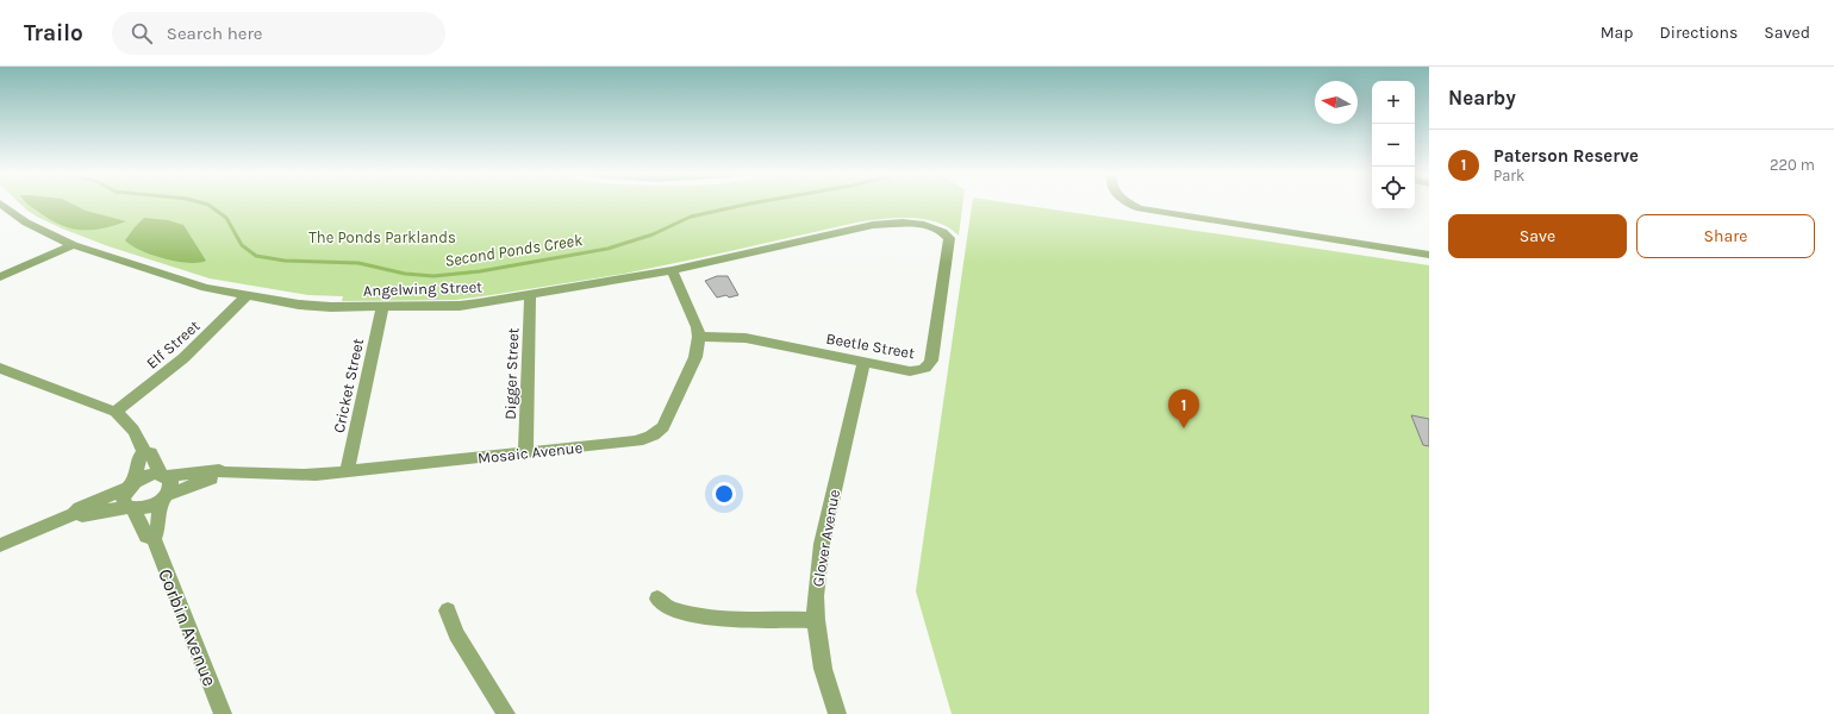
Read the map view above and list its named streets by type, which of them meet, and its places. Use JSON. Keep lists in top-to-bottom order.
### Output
{
  "streets": {
    "street": [
      "Angelwing Street",
      "Elf Street",
      "Beetle Street",
      "Digger Street",
      "Cricket Street",
      "Mosaic Avenue",
      "Glover Avenue",
      "Corbin Avenue"
    ]
  },
  "crossings": [
    ["Angelwing Street", "Elf Street"],
    ["Angelwing Street", "Beetle Street"],
    ["Angelwing Street", "Digger Street"],
    ["Angelwing Street", "Cricket Street"],
    ["Angelwing Street", "Mosaic Avenue"],
    ["Beetle Street", "Mosaic Avenue"],
    ["Beetle Street", "Glover Avenue"],
    ["Digger Street", "Mosaic Avenue"],
    ["Cricket Street", "Mosaic Avenue"],
    ["Mosaic Avenue", "Corbin Avenue"]
  ],
  "water": ["Second Ponds Creek"],
  "parks": ["The Ponds Parklands"],
  "north": "left",
  "page": {
    "header": "Trailo",
    "search": "Search here",
    "nav": ["Map", "Directions", "Saved"],
    "heading": "Nearby",
    "map_buttons": ["+", "−"],
    "list": [
      {
        "mark": "1",
        "name": "Paterson Reserve",
        "note": "Park",
        "value": "220 m"
      }
    ],
    "buttons": ["Save", "Share"],
    "pins": "1"
  }
}
